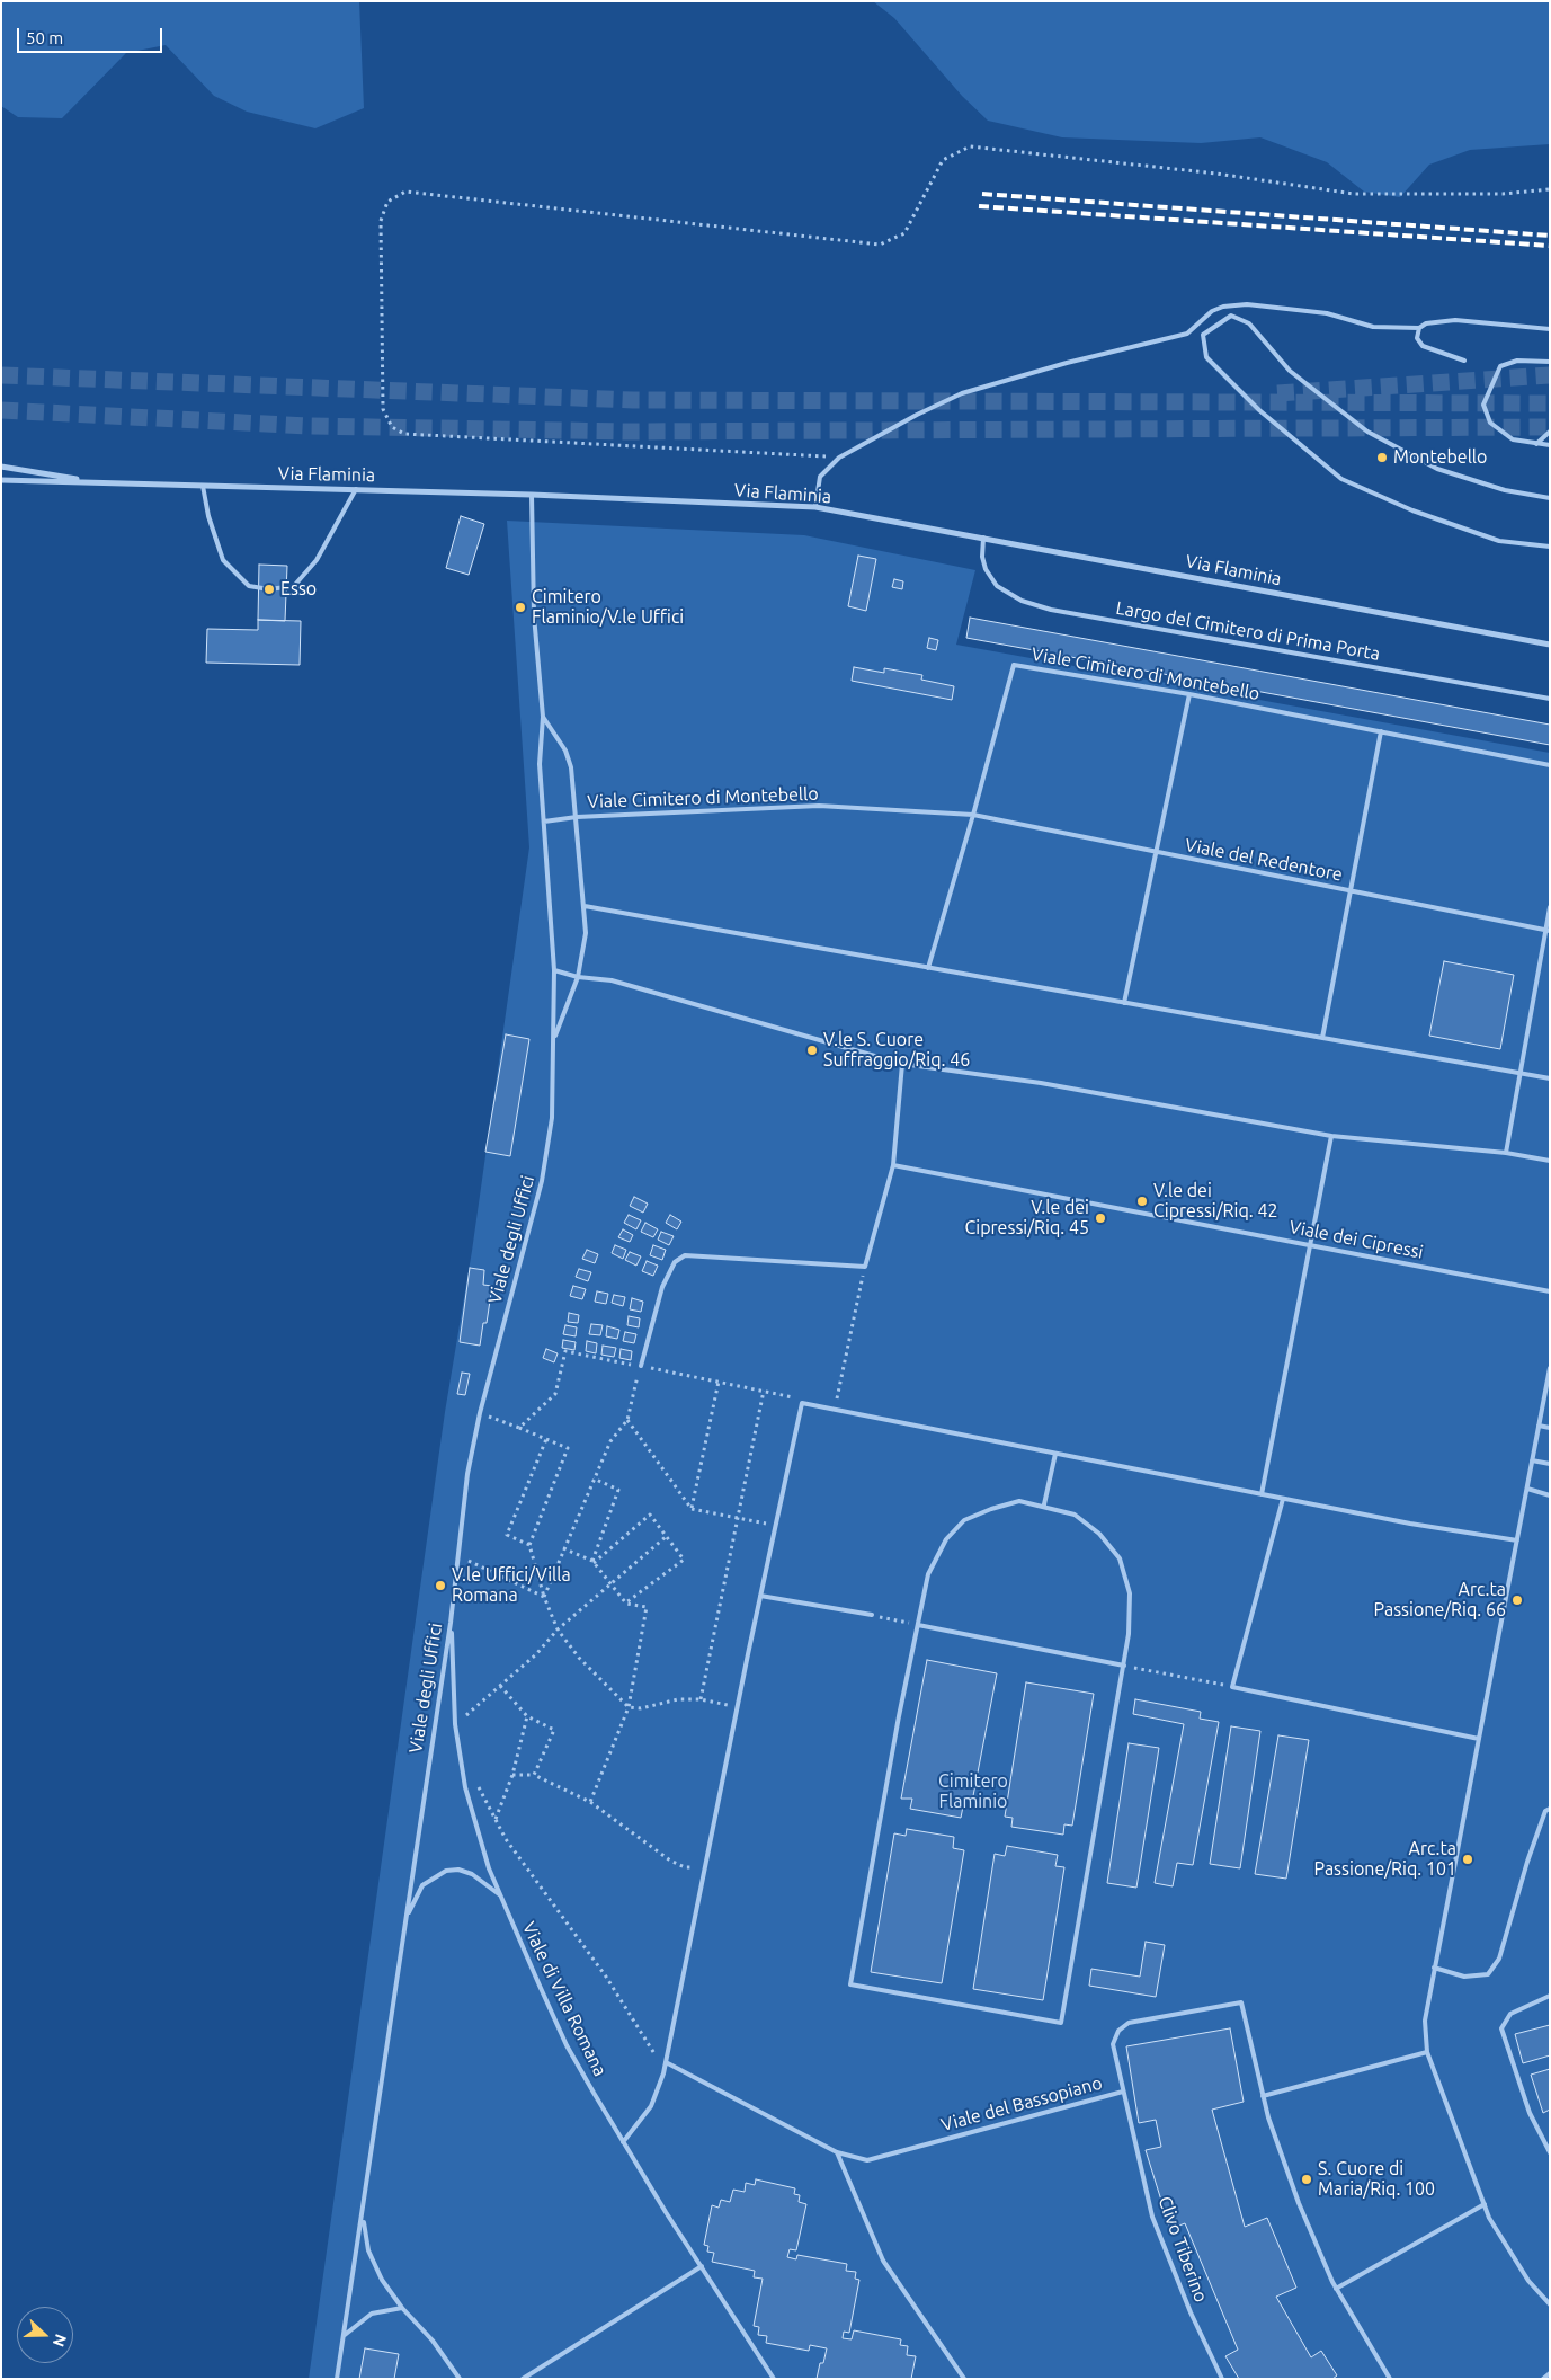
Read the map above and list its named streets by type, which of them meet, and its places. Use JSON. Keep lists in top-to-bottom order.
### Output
{
  "streets": {
    "street": ["Via Flaminia"],
    "lane": [
      "Largo del Cimitero di Prima Porta",
      "Viale Cimitero di Montebello",
      "Viale del Redentore",
      "Viale degli Uffici",
      "Viale dei Cipressi",
      "Viale di Villa Romana",
      "Viale del Bassopiano",
      "Clivo Tiberino"
    ]
  },
  "crossings": [
    ["Via Flaminia", "Largo del Cimitero di Prima Porta"],
    ["Via Flaminia", "Viale degli Uffici"],
    ["Viale Cimitero di Montebello", "Viale del Redentore"],
    ["Viale Cimitero di Montebello", "Viale degli Uffici"],
    ["Viale degli Uffici", "Viale di Villa Romana"],
    ["Viale del Bassopiano", "Clivo Tiberino"]
  ],
  "parks": ["Cimitero Flaminio"],
  "places": [
    "Montebello",
    "Esso",
    "Cimitero Flaminio/V.le Uffici",
    "V.le S. Cuore Suffraggio/Riq. 46",
    "V.le dei Cipressi/Riq. 42",
    "V.le dei Cipressi/Riq. 45",
    "V.le Uffici/Villa Romana",
    "Arc.ta Passione/Riq. 66",
    "Arc.ta Passione/Riq. 101",
    "S. Cuore di Maria/Riq. 100"
  ],
  "scale_bar": "50 m",
  "north": "right"
}
